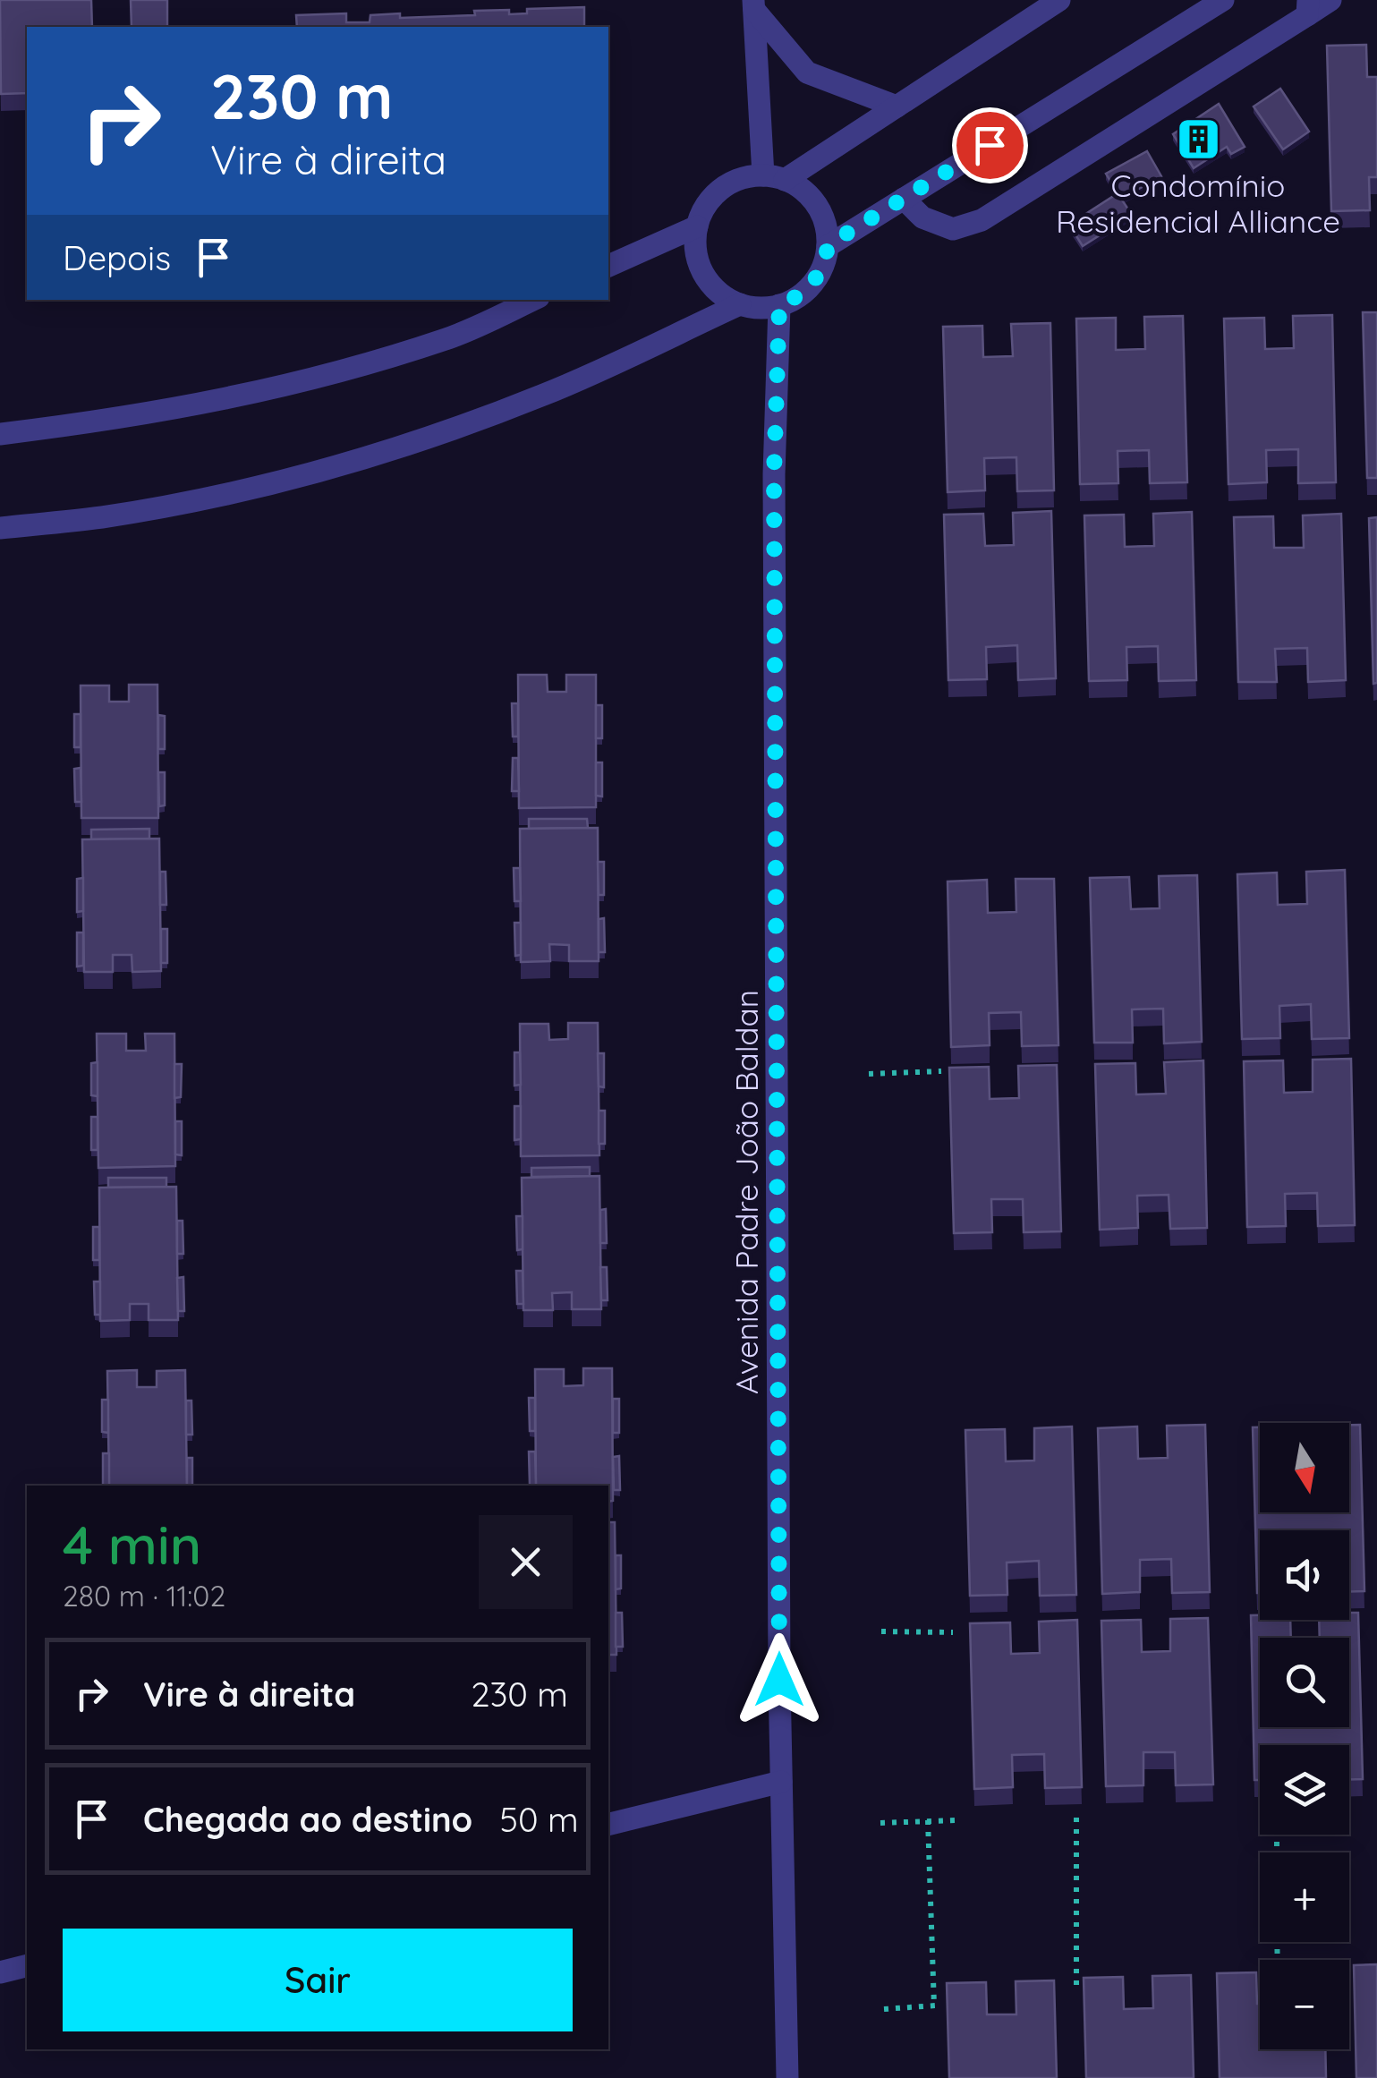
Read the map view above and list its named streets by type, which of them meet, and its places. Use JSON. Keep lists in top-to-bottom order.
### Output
{
  "streets": {
    "street": ["Avenida Padre João Baldan"]
  },
  "places": {
    "building": ["Condomínio Residencial Alliance"]
  },
  "north": "bottom",
  "page": {
    "turn": ["230 m", "Vire à direita"],
    "then": "Depois",
    "map_buttons": ["+", "−"],
    "heading": ["4 min", "280 m · 11:02"],
    "list": [
      {
        "name": "Vire à direita",
        "value": "230 m"
      },
      {
        "name": "Chegada ao destino",
        "value": "50 m"
      }
    ],
    "buttons": "Sair"
  }
}
